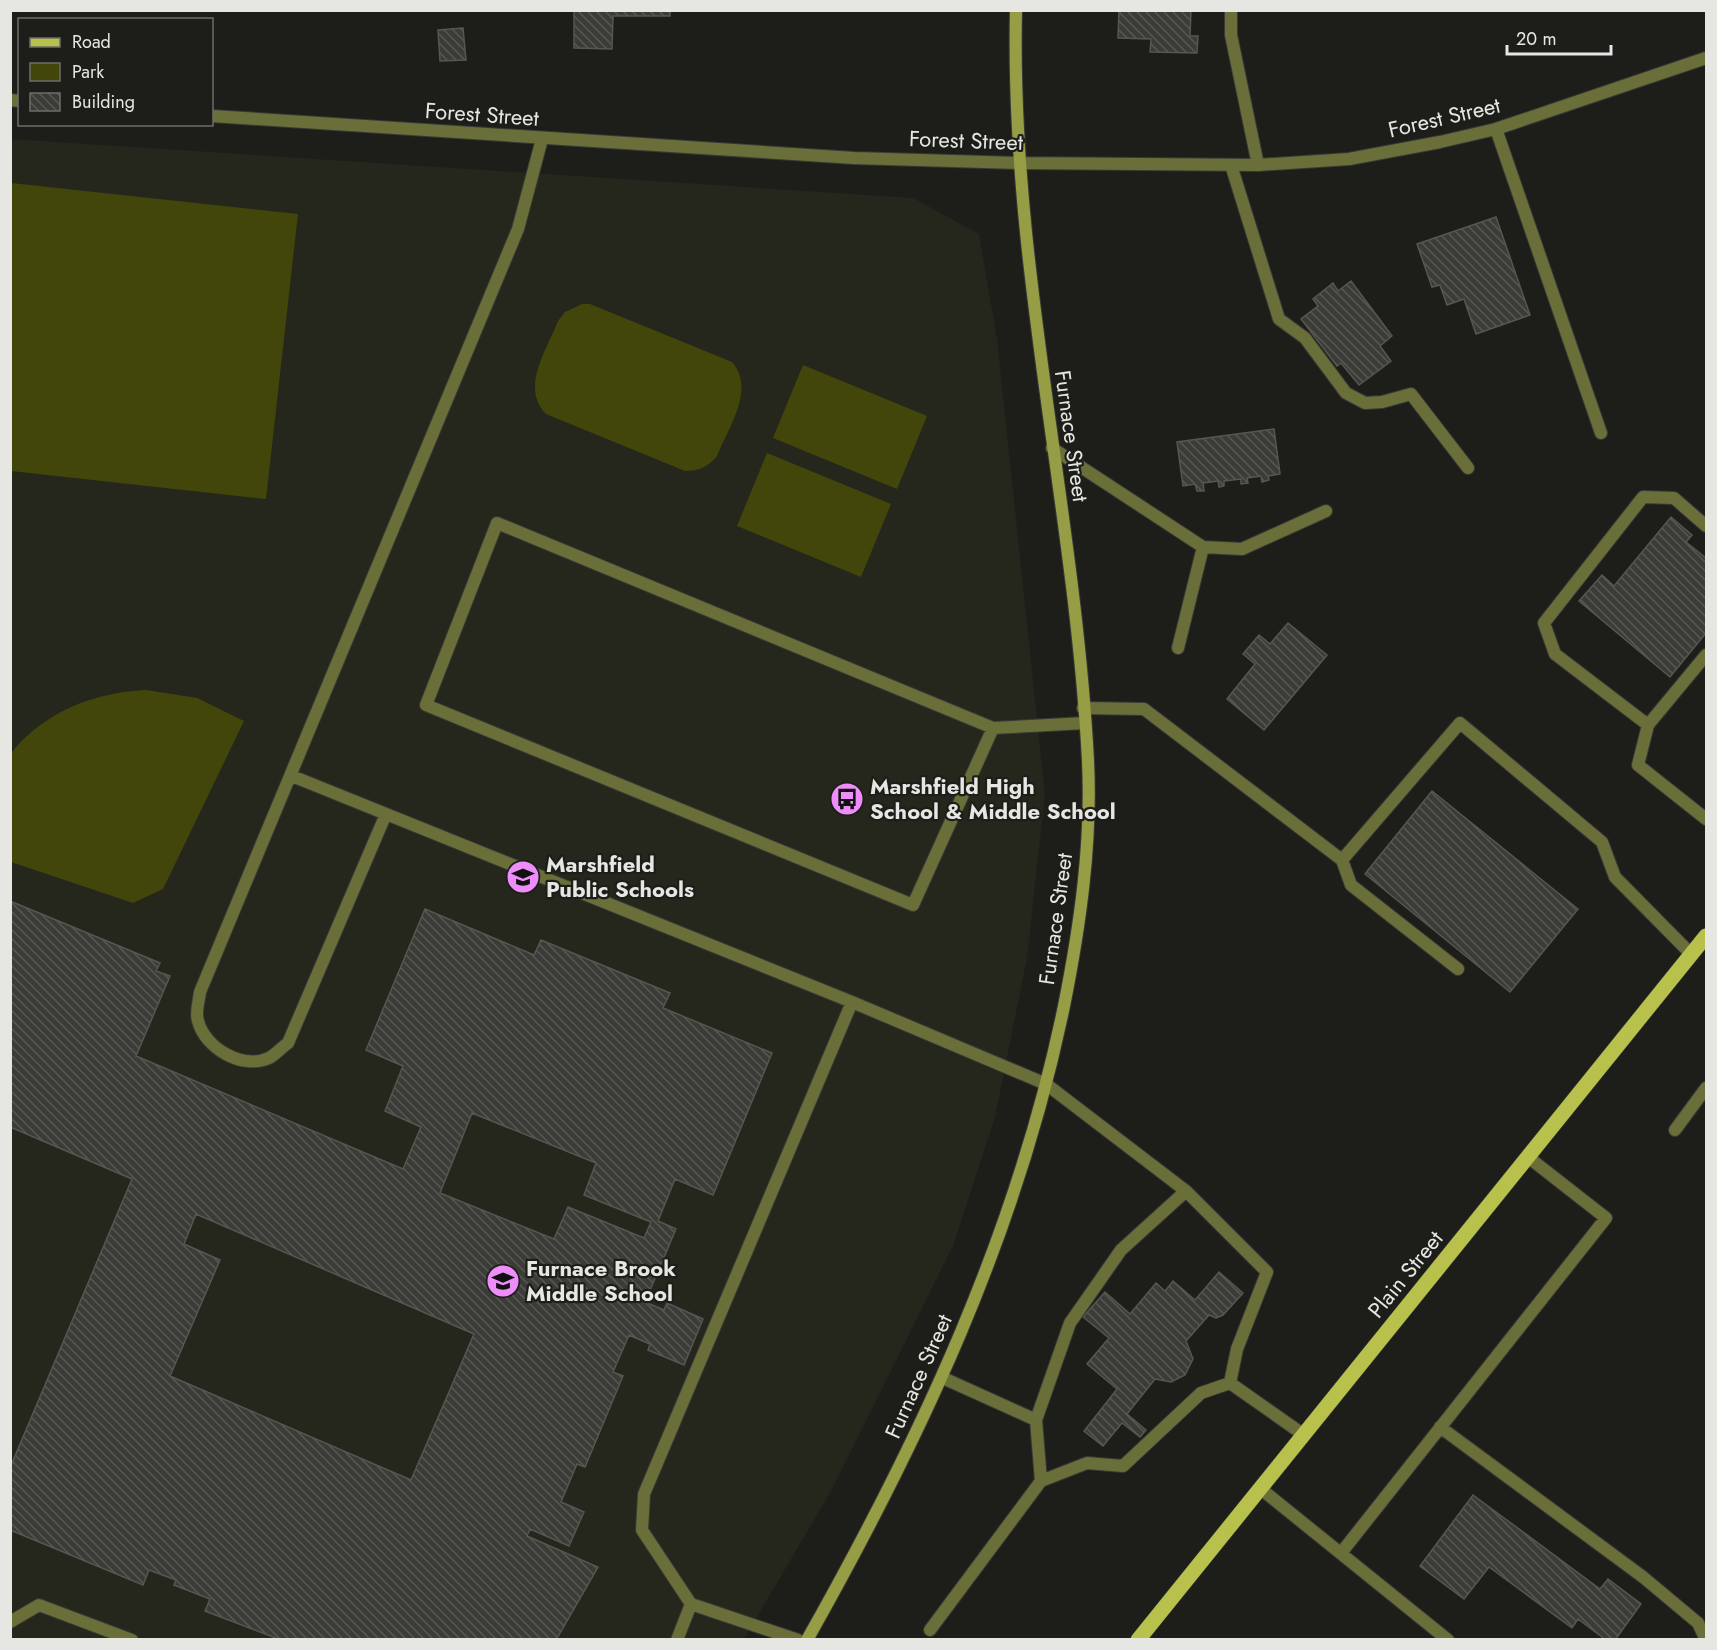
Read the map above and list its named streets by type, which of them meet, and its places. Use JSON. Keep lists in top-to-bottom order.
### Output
{
  "streets": {
    "main road": ["Furnace Street", "Plain Street"],
    "street": ["Forest Street"]
  },
  "crossings": [
    ["Forest Street", "Furnace Street"]
  ],
  "places": {
    "bus stop": ["Marshfield High School & Middle School"],
    "school or university": ["Marshfield Public Schools", "Furnace Brook Middle School"]
  },
  "legend": ["Road", "Park", "Building"],
  "scale_bar": "20 m"
}
